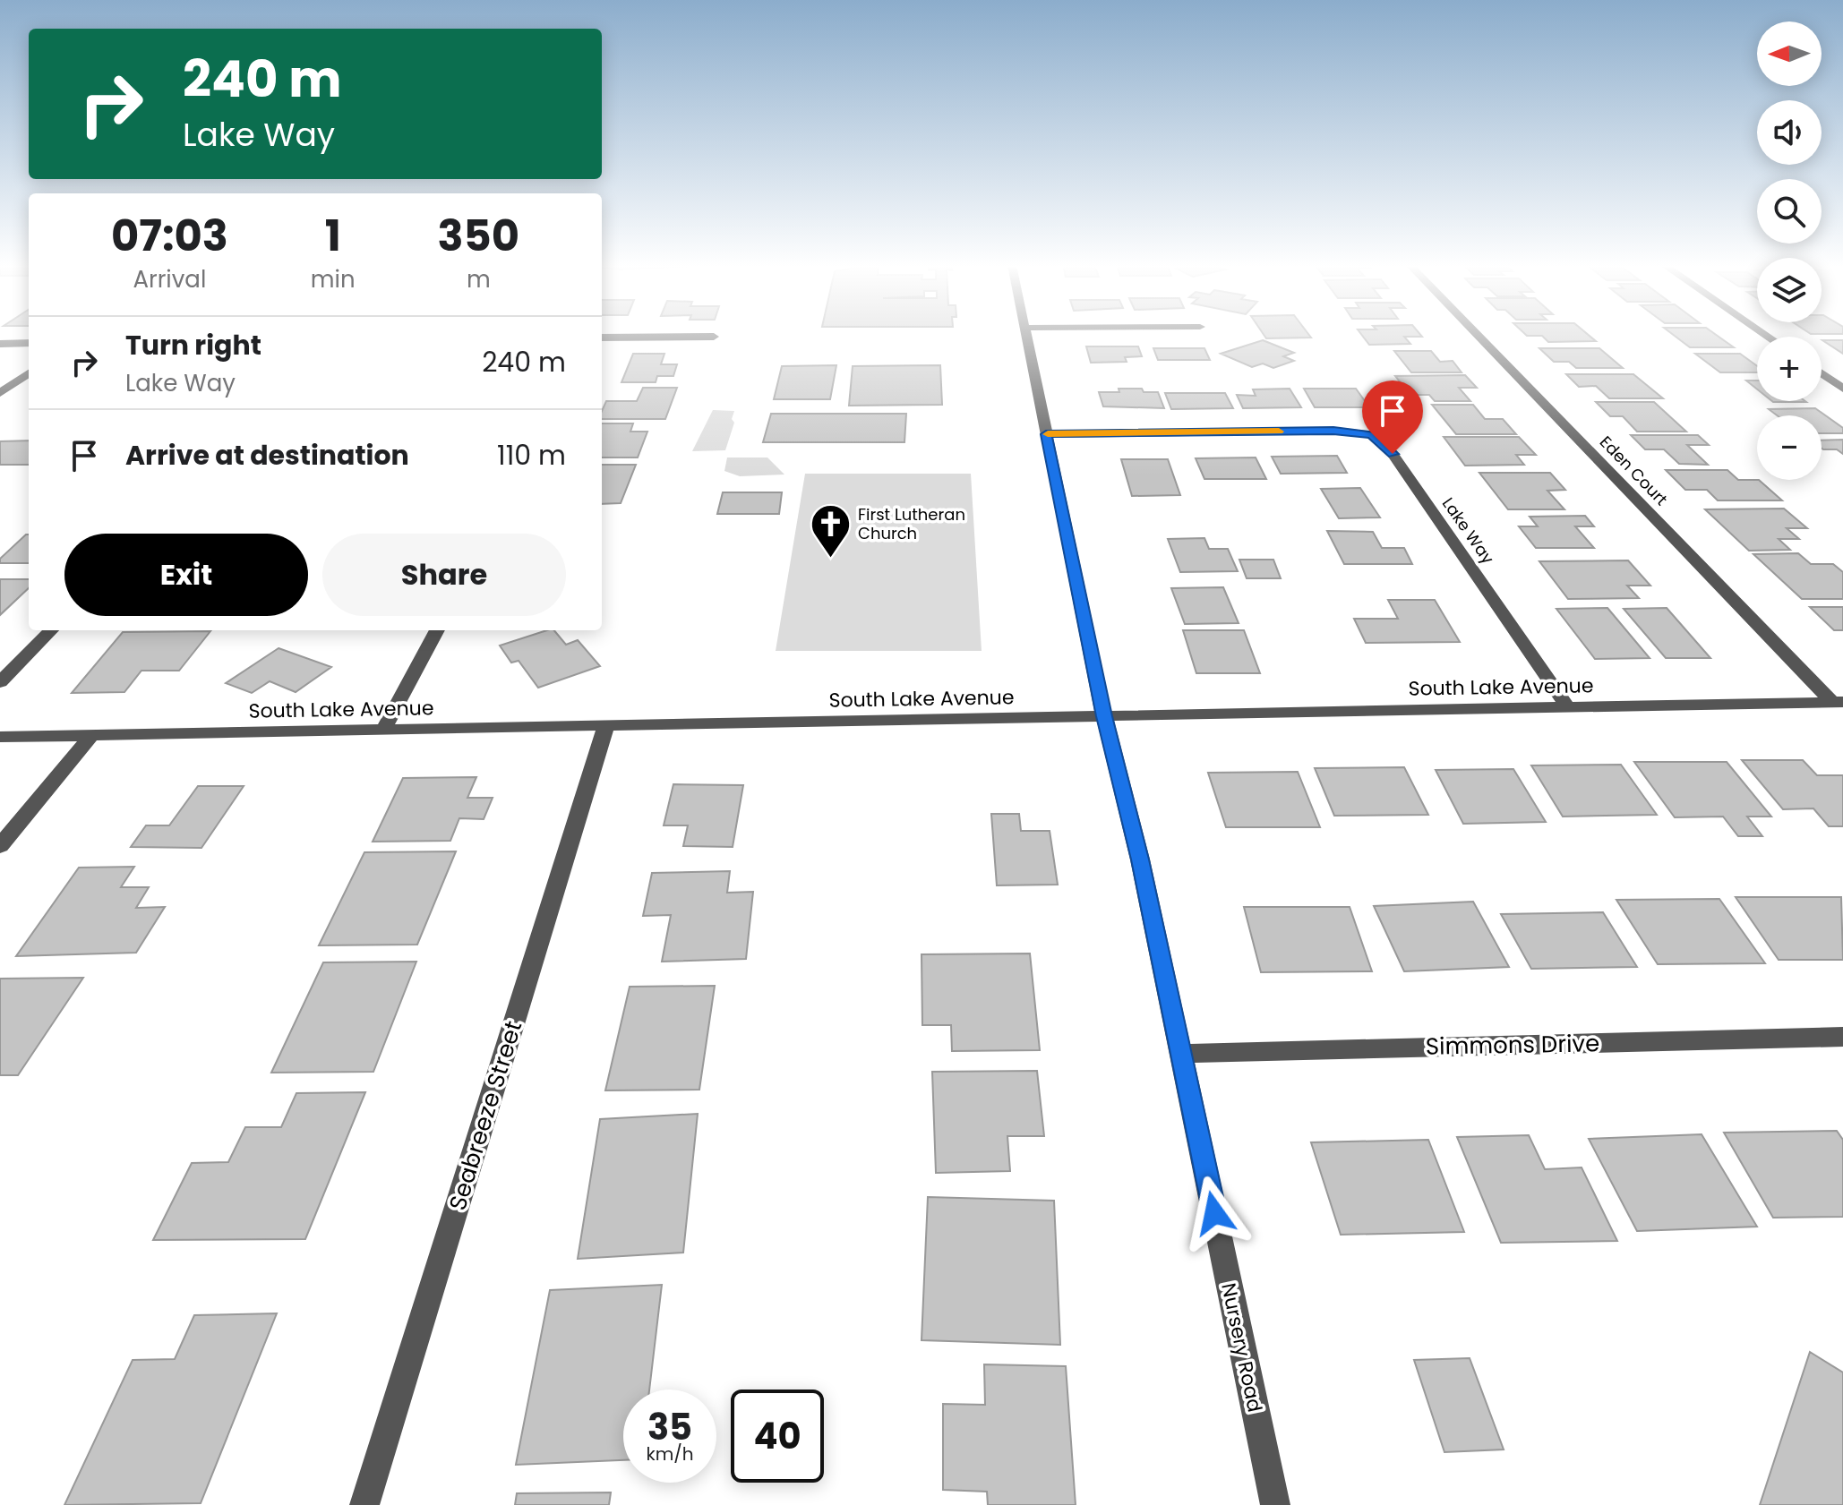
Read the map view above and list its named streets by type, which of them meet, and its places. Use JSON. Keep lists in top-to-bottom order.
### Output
{
  "streets": {
    "street": [
      "Eden Court",
      "Lake Way",
      "South Lake Avenue",
      "Simmons Drive",
      "Seabreeze Street",
      "Nursery Road"
    ]
  },
  "crossings": [
    ["Eden Court", "South Lake Avenue"],
    ["Lake Way", "South Lake Avenue"],
    ["Lake Way", "Nursery Road"],
    ["South Lake Avenue", "Seabreeze Street"],
    ["South Lake Avenue", "Nursery Road"],
    ["Simmons Drive", "Nursery Road"]
  ],
  "places": {
    "church": ["First Lutheran Church"]
  },
  "north": "left",
  "page": {
    "map_buttons": ["+", "−"],
    "turn": ["240 m", "Lake Way"],
    "eta": [
      "07:03",
      "Arrival",
      "1",
      "min",
      "350",
      "m"
    ],
    "list": [
      {
        "name": "Turn right",
        "note": "Lake Way",
        "value": "240 m"
      },
      {
        "name": "Arrive at destination",
        "value": "110 m"
      }
    ],
    "buttons": ["Exit", "Share"],
    "speed": "35 km/h",
    "limit": "40"
  }
}
